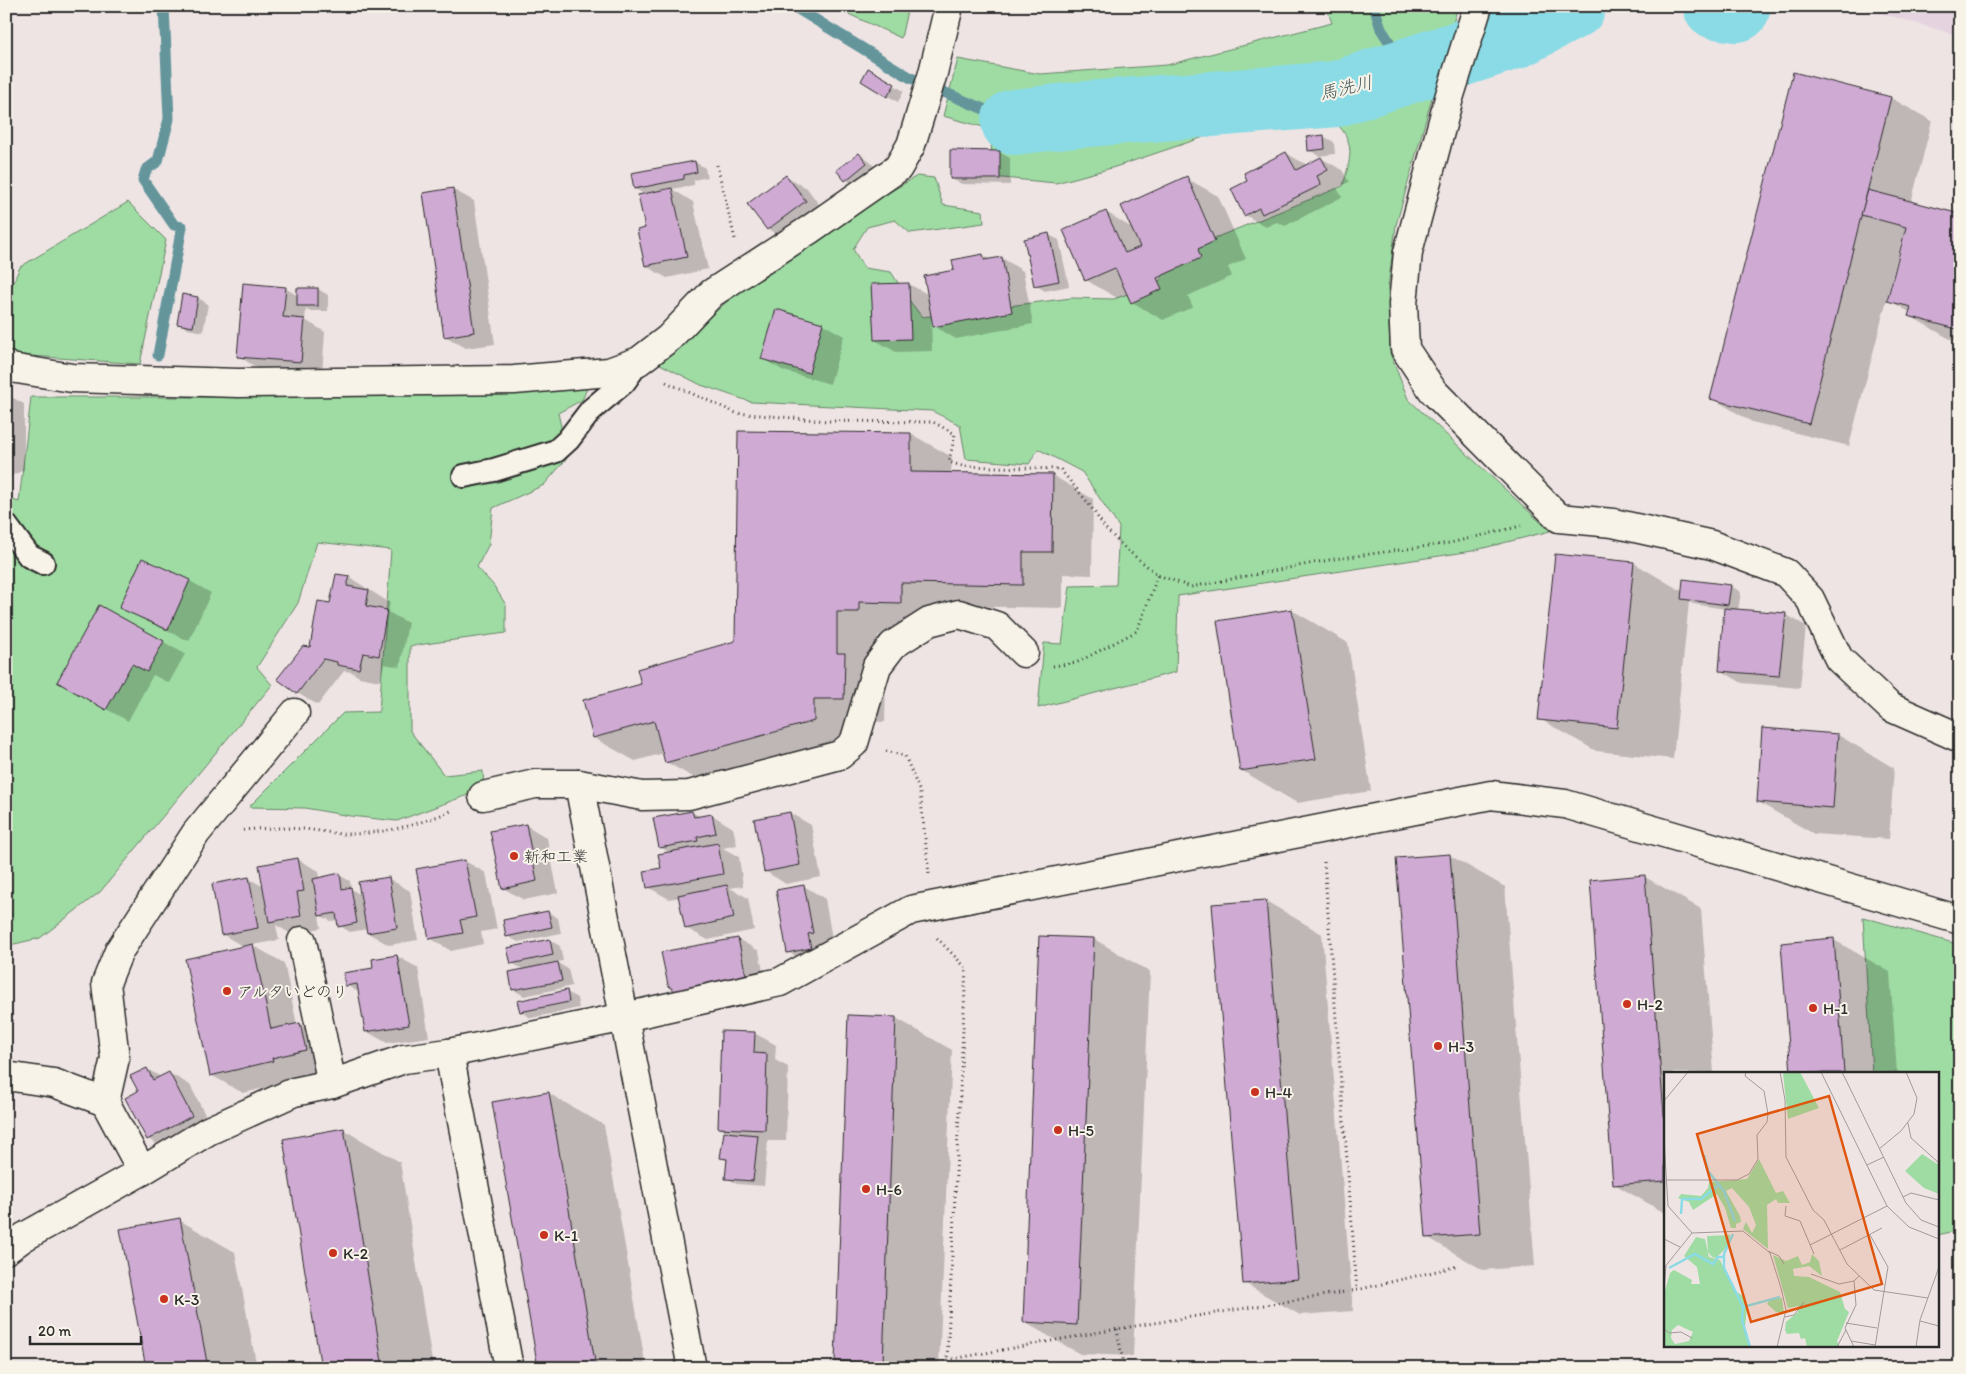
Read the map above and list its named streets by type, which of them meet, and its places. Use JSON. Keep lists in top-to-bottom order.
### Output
{
  "water": ["馬洗川"],
  "places": [
    "新和工業",
    "アルタいどのり",
    "H-2",
    "H-1",
    "H-3",
    "H-4",
    "H-5",
    "H-6",
    "K-1",
    "K-2",
    "K-3"
  ],
  "scale_bar": "20 m"
}
